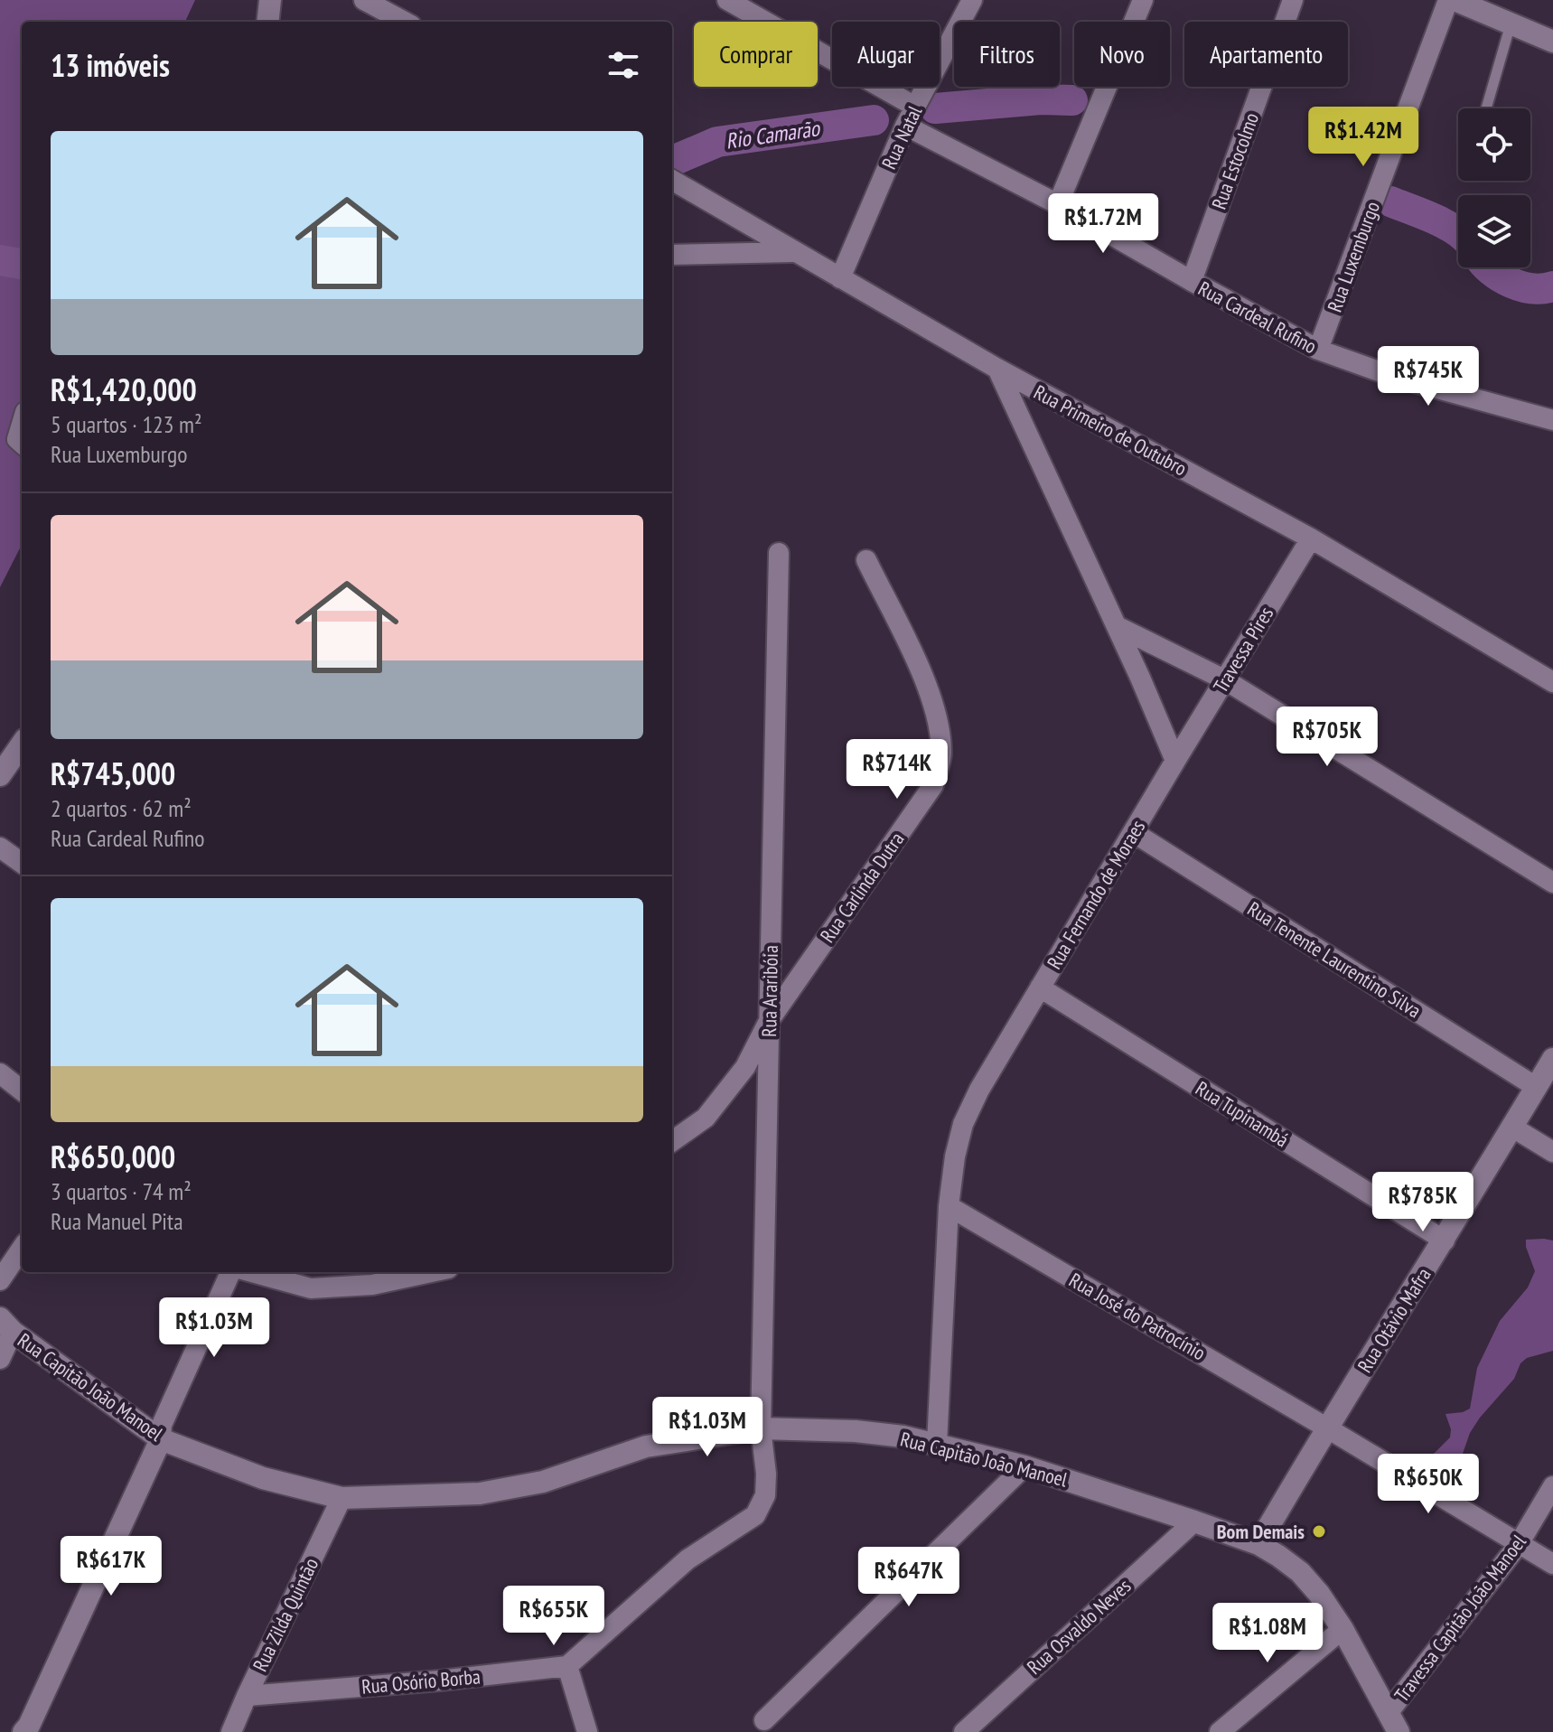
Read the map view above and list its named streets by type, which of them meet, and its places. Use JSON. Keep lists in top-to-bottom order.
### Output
{
  "streets": {
    "main road": ["Rua Otávio Mafra", "Rua Capitão João Manoel"],
    "street": [
      "Rua Natal",
      "Rua Estocolmo",
      "Rua Luxemburgo",
      "Rua Cardeal Rufino",
      "Rua Primeiro de Outubro",
      "Travessa Pires",
      "Rua Carlinda Dutra",
      "Rua Fernando de Moraes",
      "Rua Tenente Laurentino Silva",
      "Rua Araribóia",
      "Rua Tupinambá",
      "Rua José do Patrocínio",
      "Rua Zilda Quintão",
      "Travessa Capitão João Manoel",
      "Rua Osvaldo Neves",
      "Rua Osório Borba"
    ]
  },
  "crossings": [
    ["Rua Natal", "Rua Cardeal Rufino"],
    ["Rua Natal", "Rua Primeiro de Outubro"],
    ["Rua Estocolmo", "Rua Cardeal Rufino"],
    ["Rua Luxemburgo", "Rua Cardeal Rufino"],
    ["Rua Primeiro de Outubro", "Travessa Pires"],
    ["Travessa Pires", "Rua Fernando de Moraes"],
    ["Rua Carlinda Dutra", "Rua Araribóia"],
    ["Rua Fernando de Moraes", "Rua Tenente Laurentino Silva"],
    ["Rua Fernando de Moraes", "Rua Tupinambá"],
    ["Rua Fernando de Moraes", "Rua José do Patrocínio"],
    ["Rua Fernando de Moraes", "Rua Capitão João Manoel"],
    ["Rua Tenente Laurentino Silva", "Rua Otávio Mafra"],
    ["Rua Araribóia", "Rua Capitão João Manoel"],
    ["Rua Tupinambá", "Rua Otávio Mafra"],
    ["Rua José do Patrocínio", "Rua Otávio Mafra"],
    ["Rua José do Patrocínio", "Travessa Capitão João Manoel"],
    ["Rua Otávio Mafra", "Rua Capitão João Manoel"],
    ["Rua Capitão João Manoel", "Rua Zilda Quintão"],
    ["Rua Capitão João Manoel", "Travessa Capitão João Manoel"],
    ["Rua Capitão João Manoel", "Rua Osvaldo Neves"],
    ["Rua Zilda Quintão", "Rua Osório Borba"]
  ],
  "water": ["Rio Camarão"],
  "places": ["Bom Demais"],
  "page": {
    "chip": [
      "Comprar",
      "Alugar",
      "Filtros",
      "Novo",
      "Apartamento"
    ],
    "heading": "13 imóveis",
    "price": [
      "R$1.42M",
      "R$1.72M",
      "R$745K",
      "R$705K",
      "R$714K",
      "R$785K",
      "R$1.03M",
      "R$1.03M",
      "R$650K",
      "R$617K",
      "R$647K",
      "R$655K",
      "R$1.08M"
    ],
    "list": [
      {
        "name": "R$1,420,000",
        "note": "5 quartos · 123 m² · Rua Luxemburgo"
      },
      {
        "name": "R$745,000",
        "note": "2 quartos · 62 m² · Rua Cardeal Rufino"
      },
      {
        "name": "R$650,000",
        "note": "3 quartos · 74 m² · Rua Manuel Pita"
      }
    ]
  }
}
